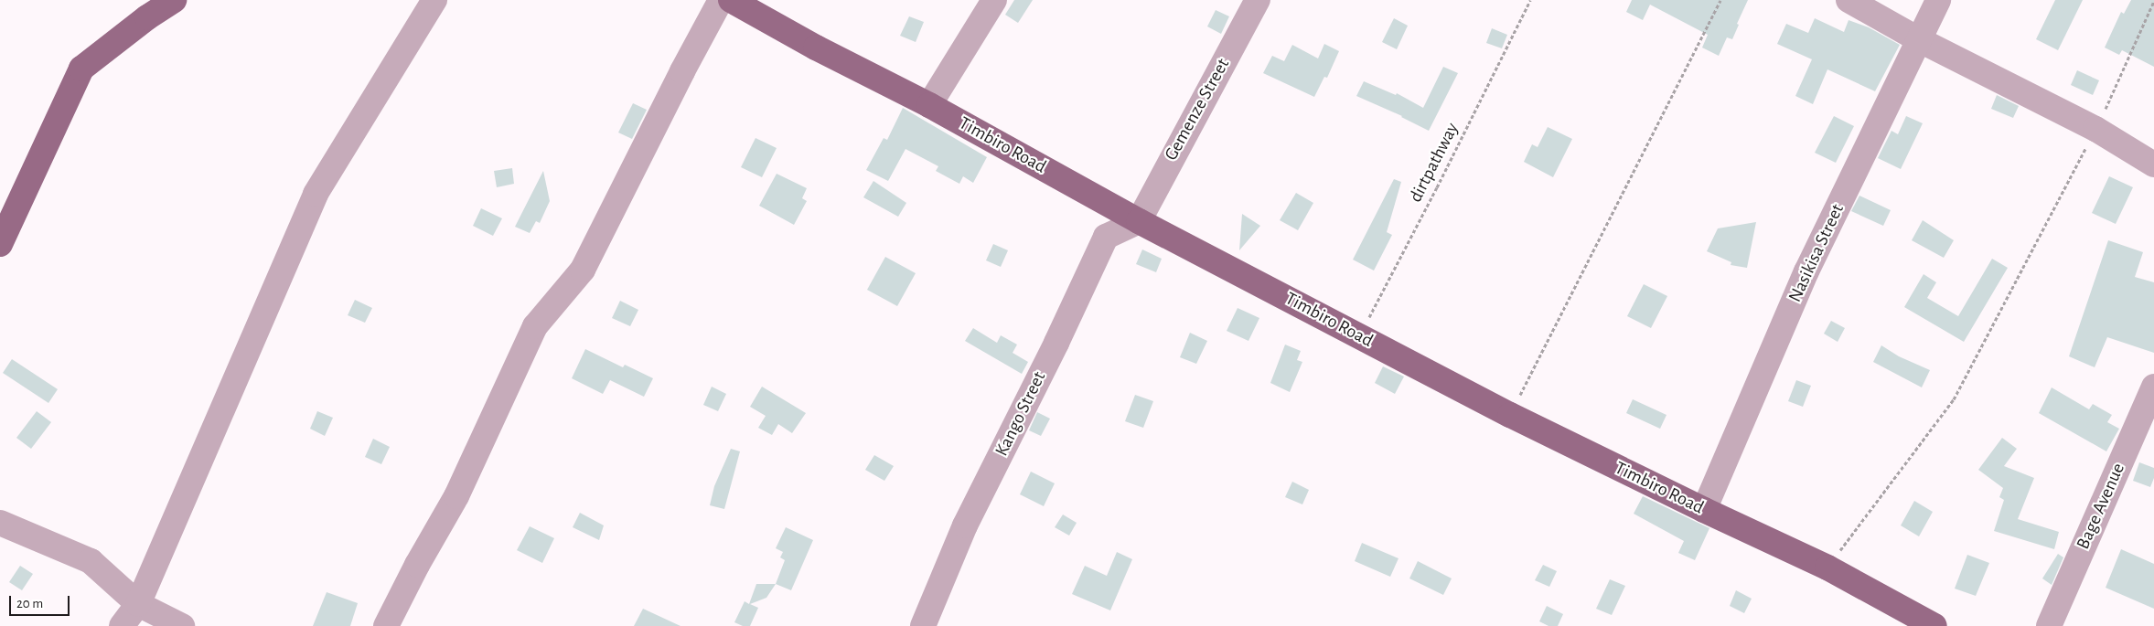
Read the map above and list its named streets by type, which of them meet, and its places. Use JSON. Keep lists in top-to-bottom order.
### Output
{
  "streets": {
    "main road": ["Timbiro Road"],
    "street": [
      "Gemenze Street",
      "Nasikisa Street",
      "Kango Street",
      "Bage Avenue"
    ],
    "path": ["dirtpathway"]
  },
  "crossings": [
    ["Gemenze Street", "Timbiro Road"],
    ["Gemenze Street", "Kango Street"],
    ["Timbiro Road", "dirtpathway"],
    ["Timbiro Road", "Nasikisa Street"],
    ["Timbiro Road", "Kango Street"]
  ],
  "scale_bar": "20 m"
}
